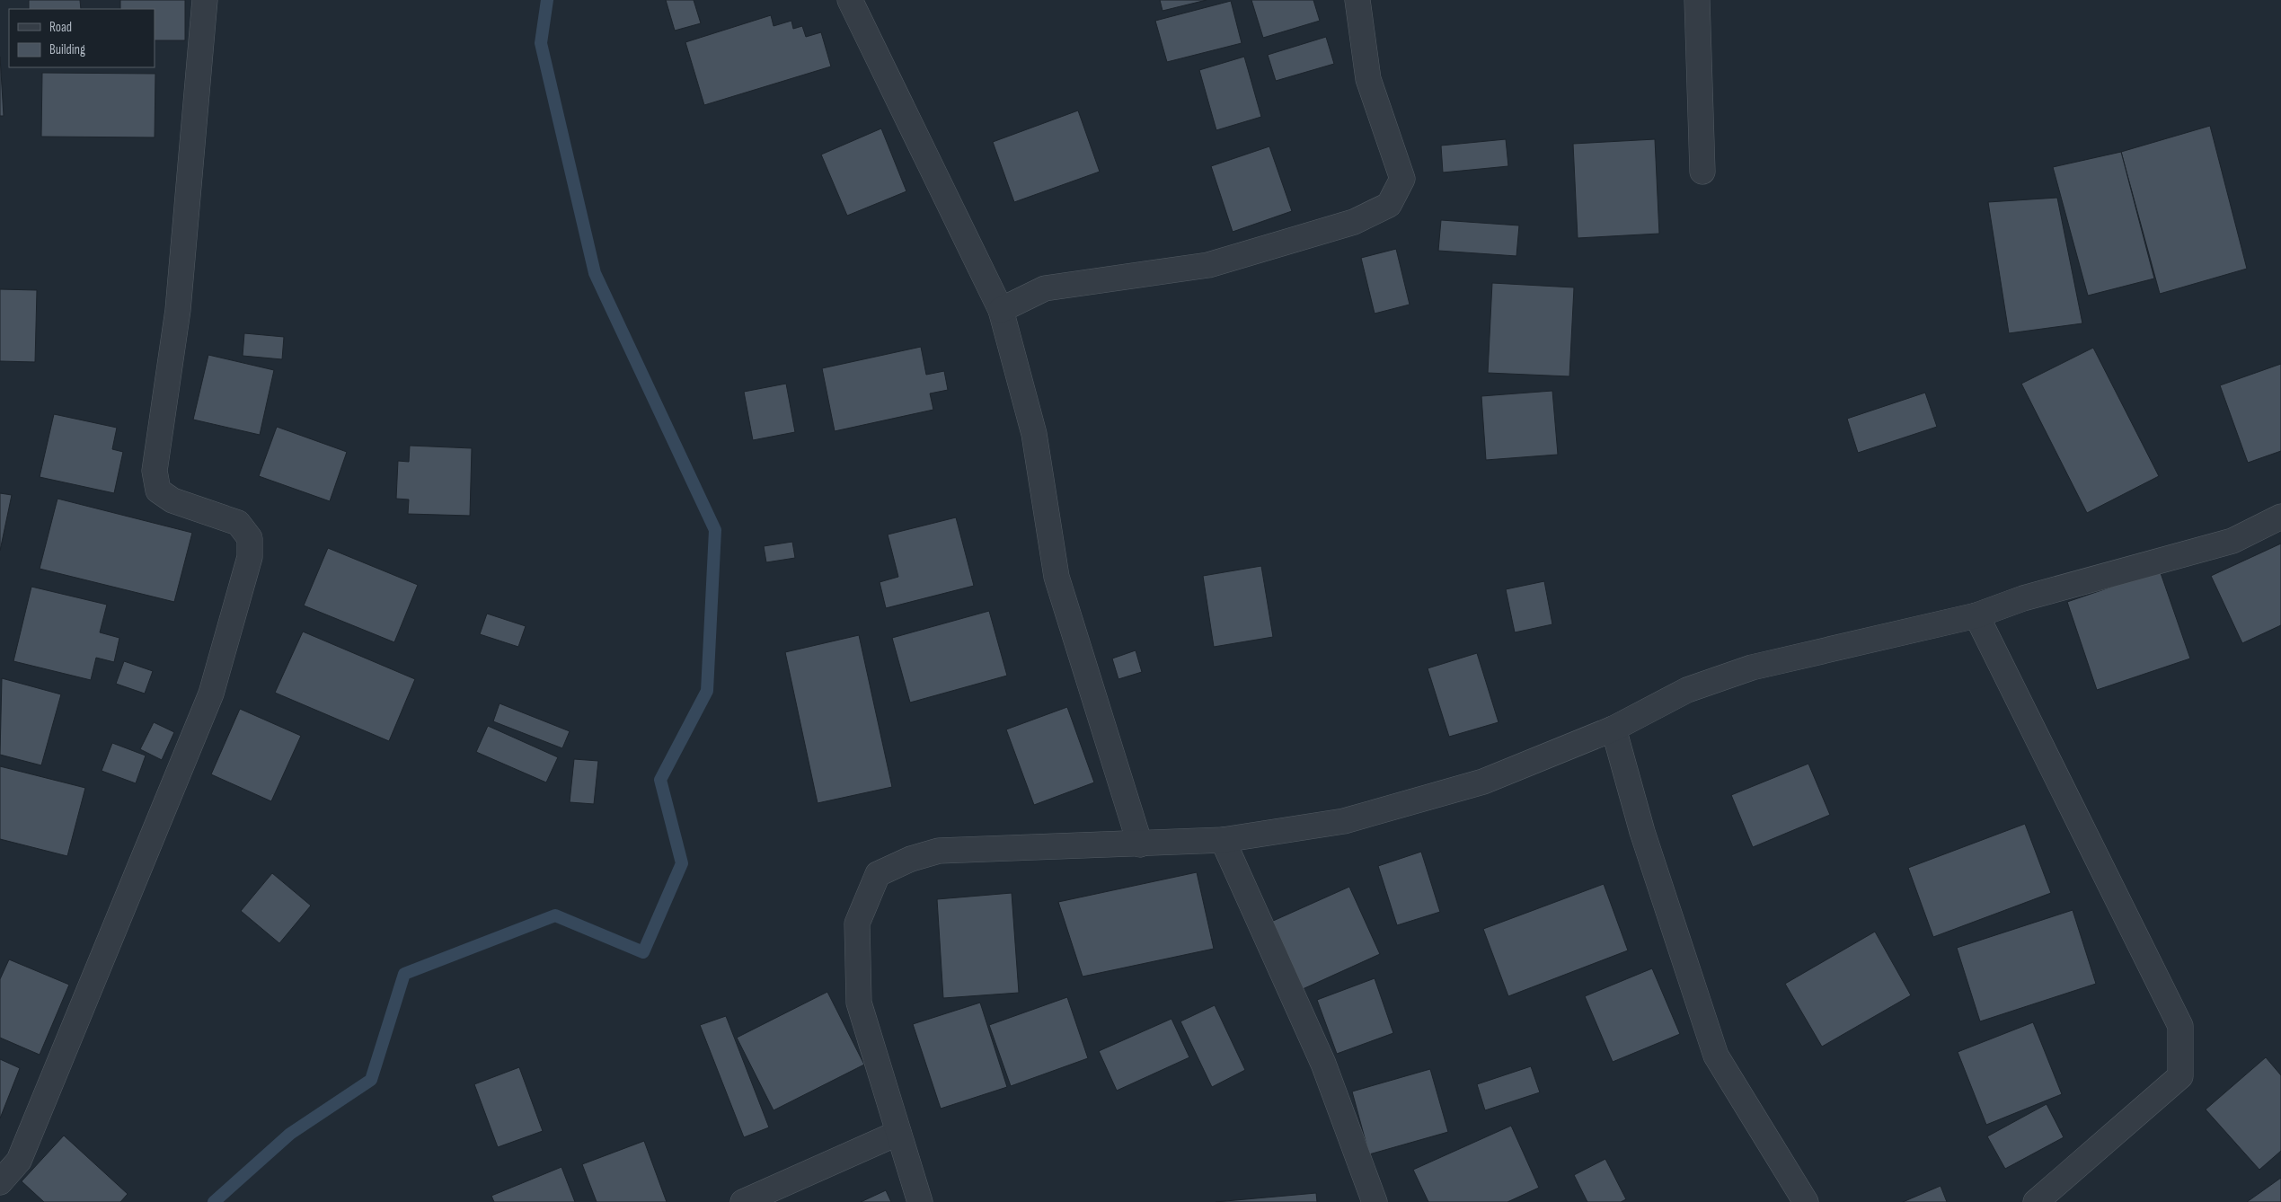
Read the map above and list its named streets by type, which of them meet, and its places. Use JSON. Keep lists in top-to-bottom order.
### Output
{
  "legend": ["Road", "Building"]
}
